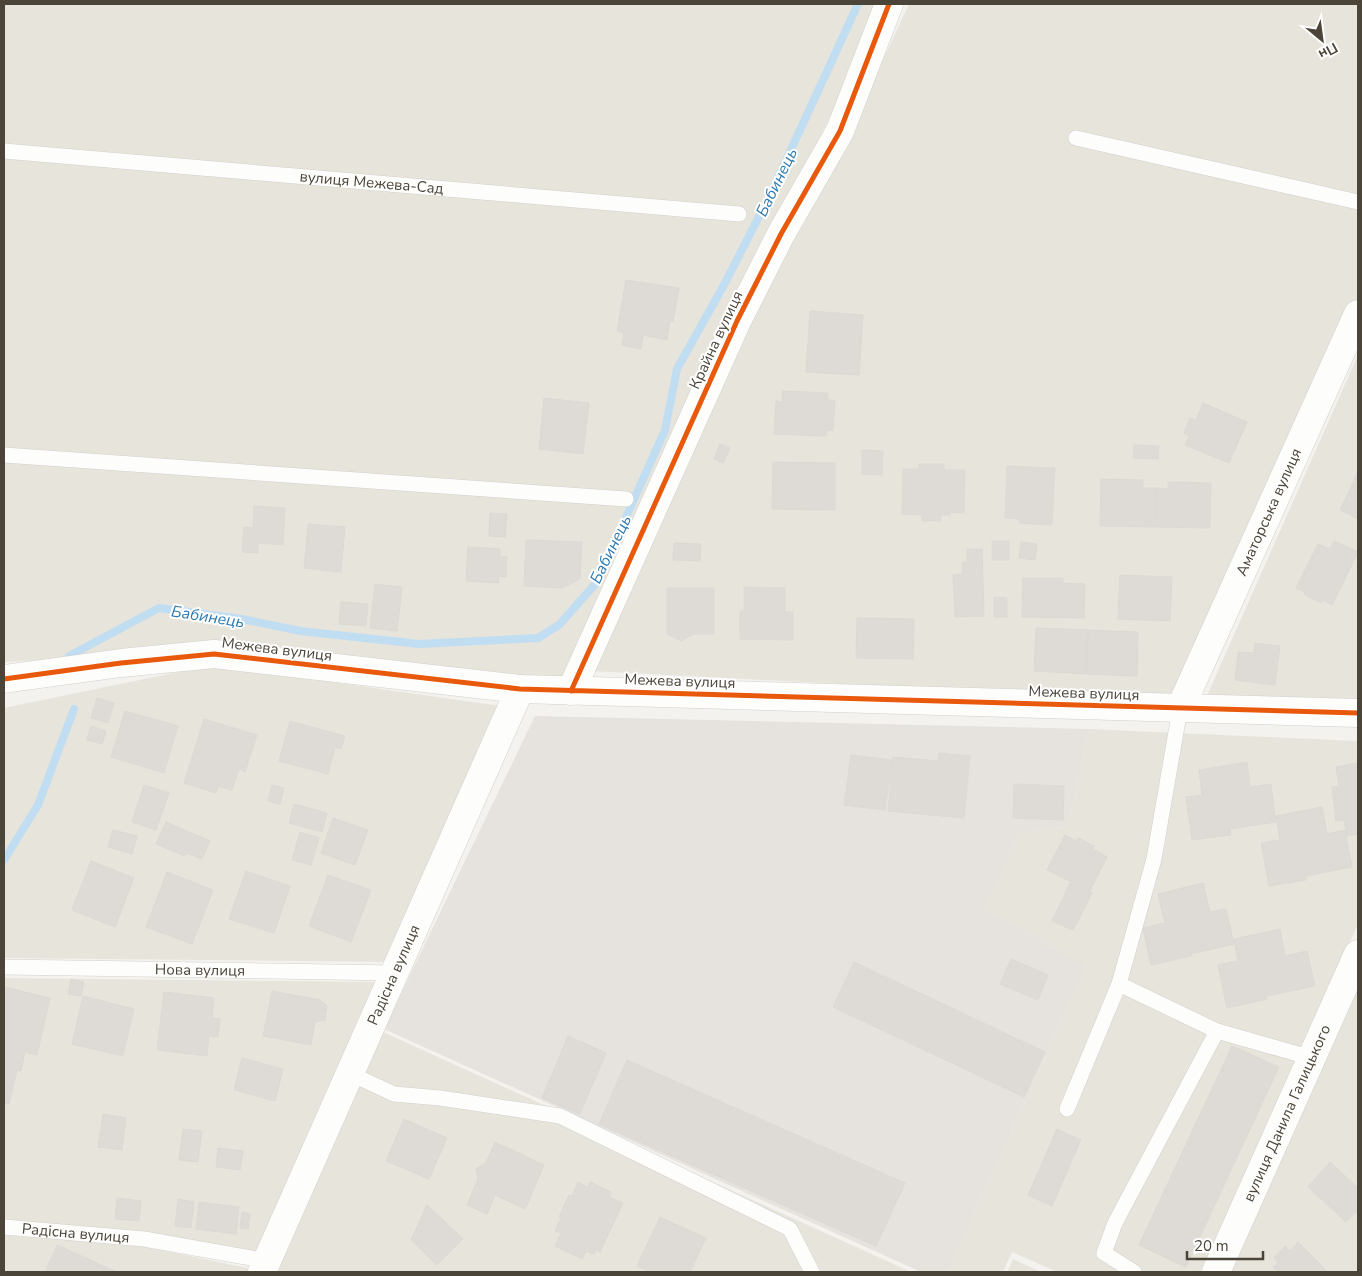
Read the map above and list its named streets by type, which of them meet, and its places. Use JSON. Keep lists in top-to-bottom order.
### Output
{
  "streets": {
    "street": [
      "Крайна вулиця",
      "Аматорська вулиця",
      "Межева вулиця",
      "Радісна вулиця",
      "вулиця Данила Галицького"
    ],
    "lane": ["вулиця Межева-Сад", "Нова вулиця"]
  },
  "crossings": [
    ["Крайна вулиця", "Межева вулиця"],
    ["Аматорська вулиця", "Межева вулиця"],
    ["Межева вулиця", "Радісна вулиця"],
    ["Нова вулиця", "Радісна вулиця"]
  ],
  "water": ["Бабинець"],
  "scale_bar": "20 m",
  "north": "bottom right"
}
